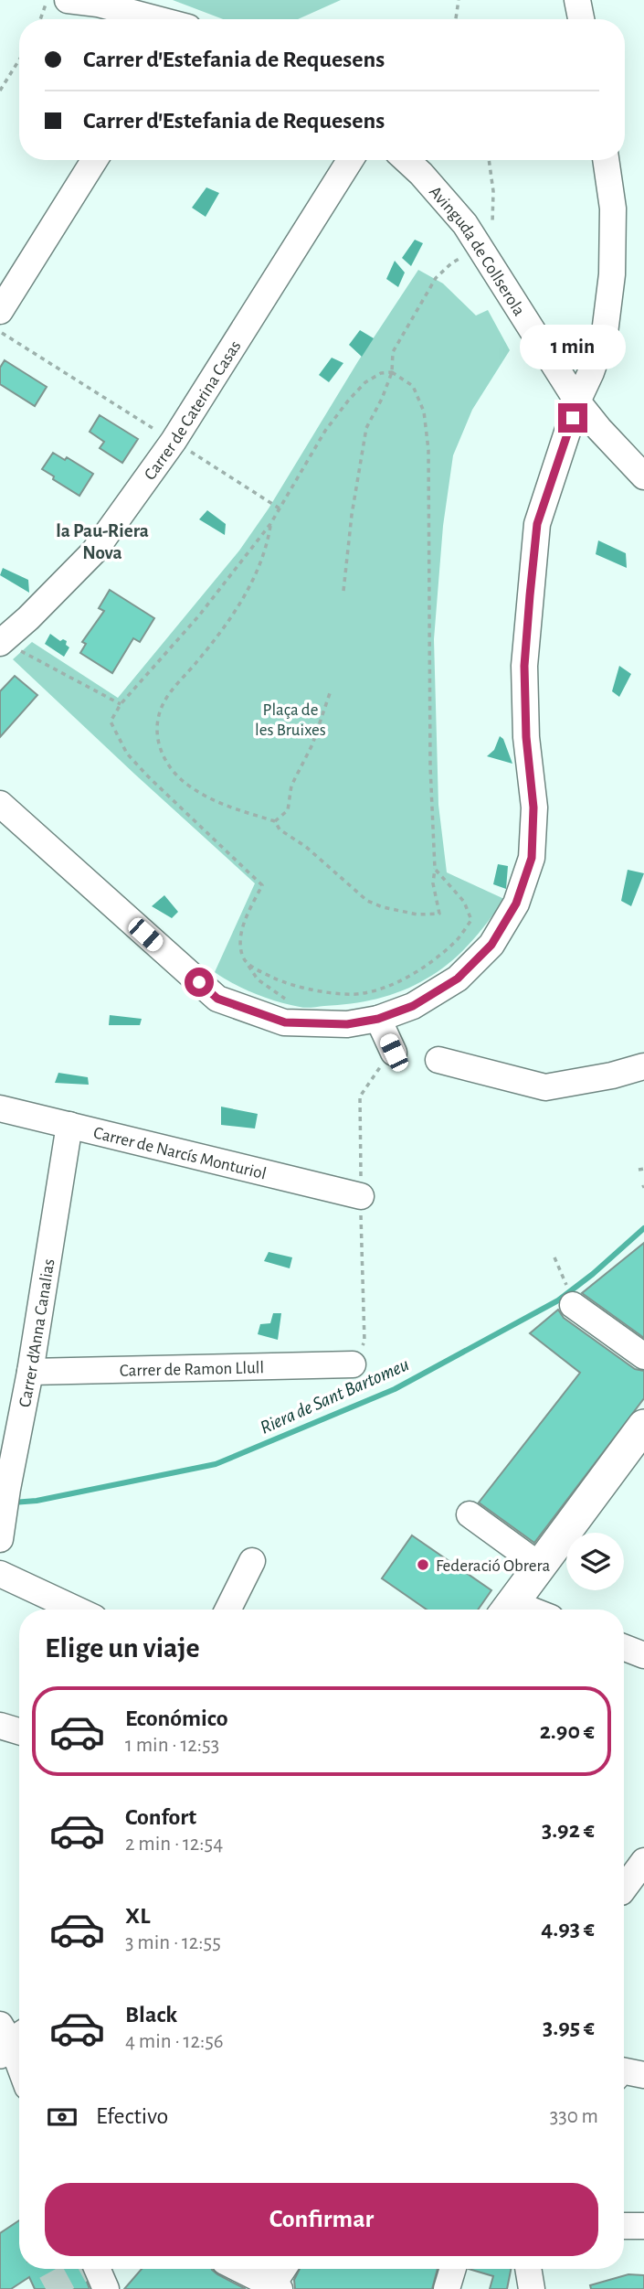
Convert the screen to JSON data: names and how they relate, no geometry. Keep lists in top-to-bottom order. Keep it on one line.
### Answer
{"streets":{"street":["Avinguda de Collserola","Carrer de Caterina Casas","Carrer de Narcís Monturiol","Carrer d'Anna Canalias","Carrer de Ramon Llull"]},"crossings":[["Carrer de Narcís Monturiol","Carrer d'Anna Canalias"],["Carrer d'Anna Canalias","Carrer de Ramon Llull"]],"districts":["la Pau-Riera Nova"],"water":["Riera de Sant Bartomeu"],"parks":["Plaça de les Bruixes"],"places":["Federació Obrera"],"page":{"banner":["Carrer d'Estefania de Requesens","Carrer d'Estefania de Requesens"],"bubble":"1 min","heading":"Elige un viaje","list":[{"name":"Económico","note":"1 min · 12:53","value":"2.90 €"},{"name":"Confort","note":"2 min · 12:54","value":"3.92 €"},{"name":"XL","note":"3 min · 12:55","value":"4.93 €"},{"name":"Black","note":"4 min · 12:56","value":"3.95 €"}],"pay":["Efectivo","330 m"],"buttons":"Confirmar"}}
